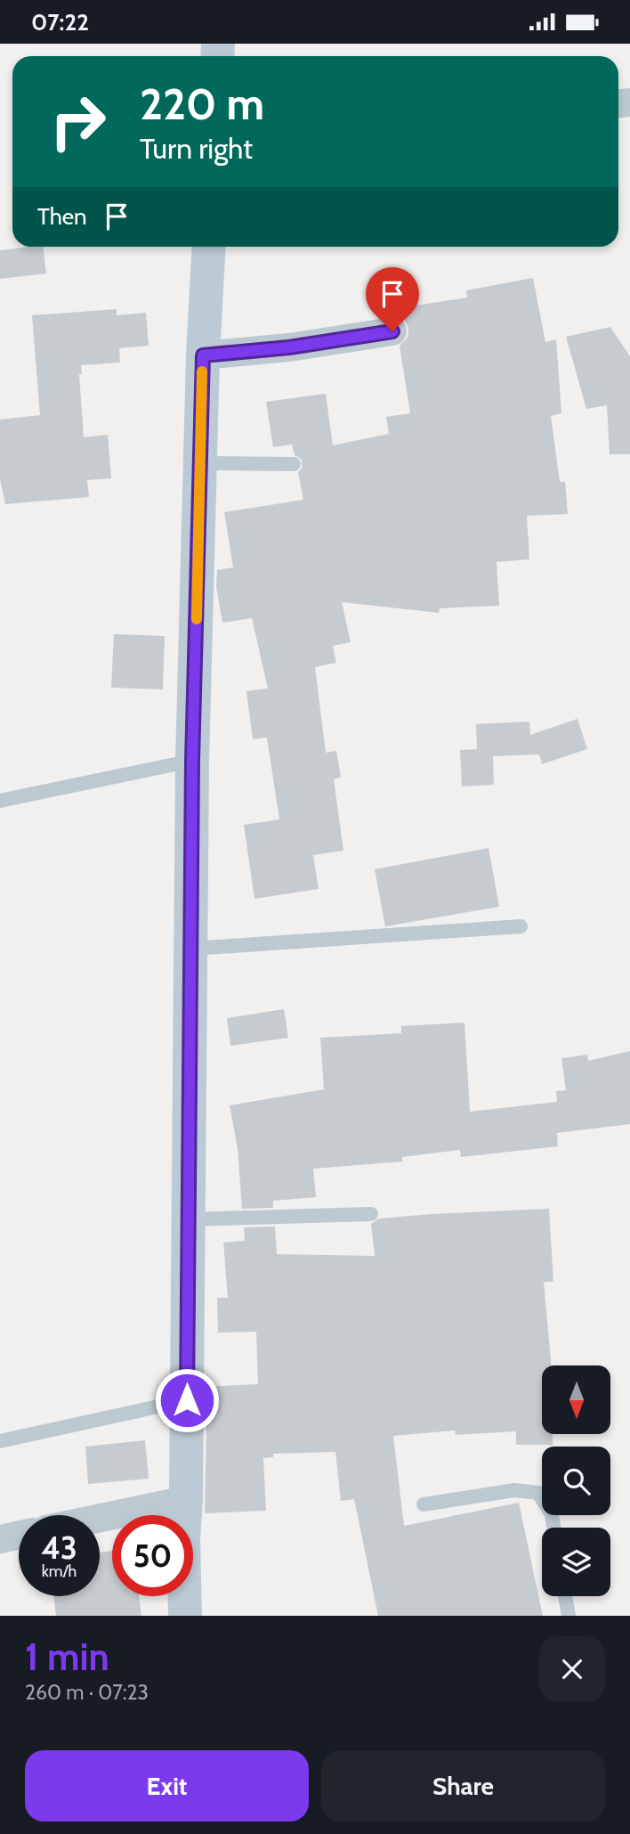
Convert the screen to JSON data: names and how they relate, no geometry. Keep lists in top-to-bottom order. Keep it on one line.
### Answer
{"north":"bottom","page":{"status":"07:22","turn":["220 m","Turn right"],"then":"Then","speed":"43 km/h","limit":"50","heading":["1 min","260 m · 07:23"],"buttons":["Exit","Share"]}}
